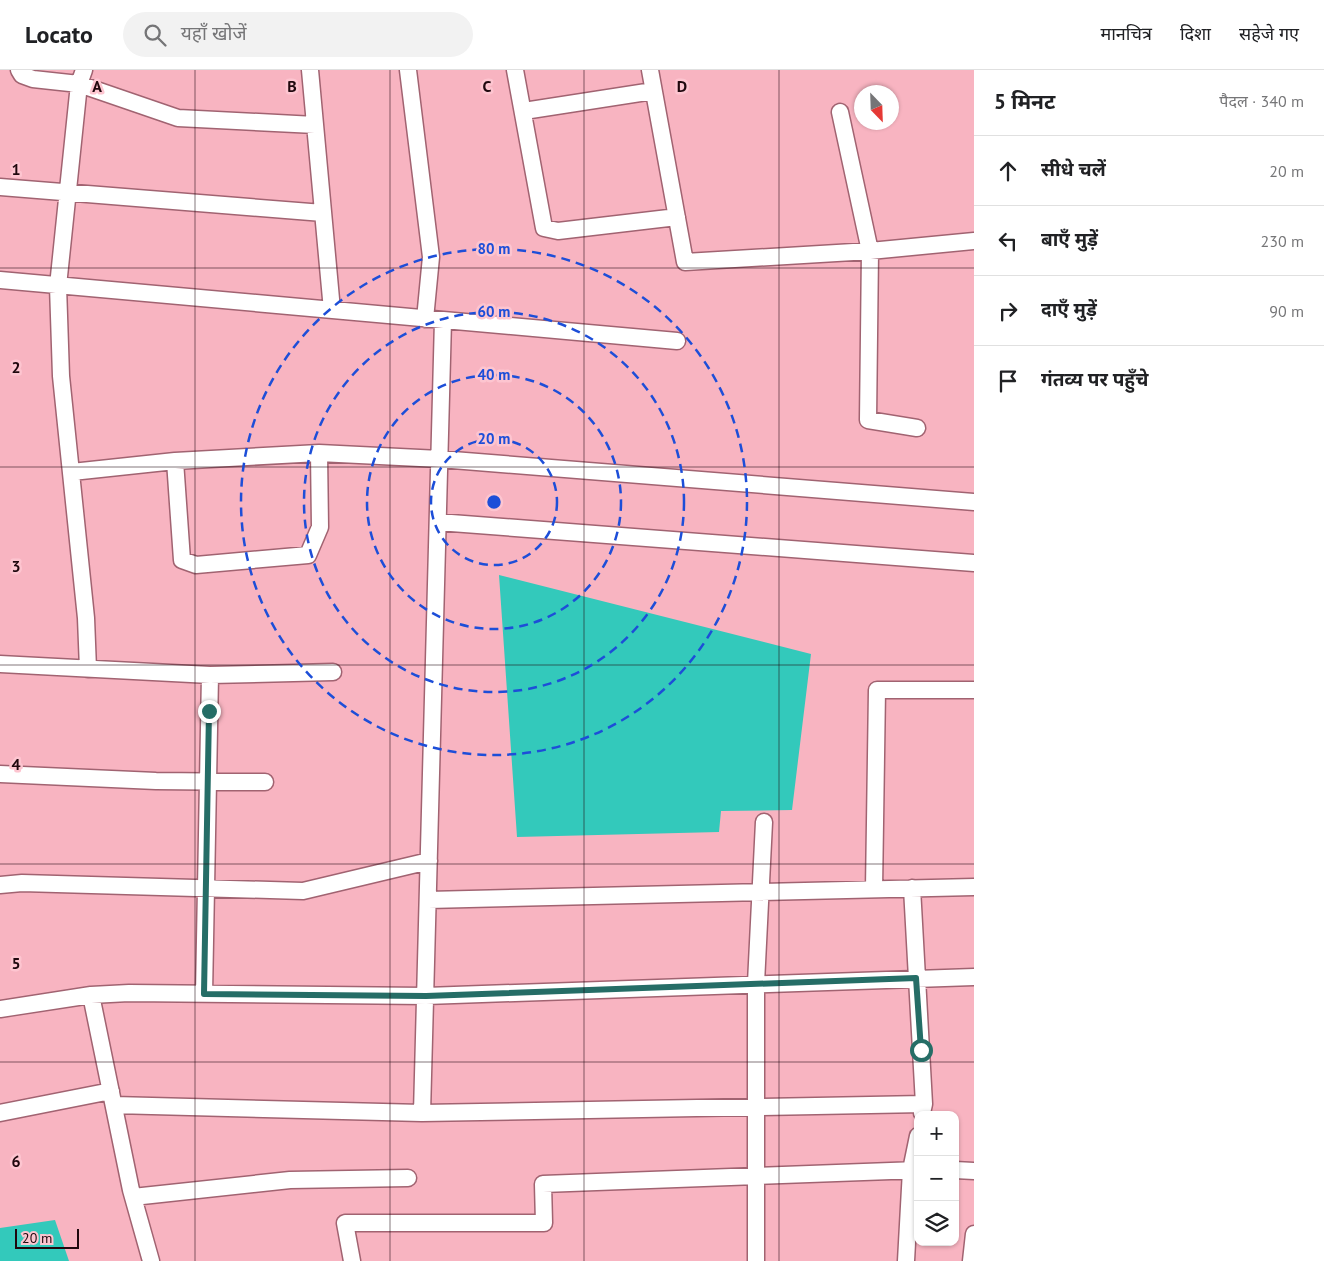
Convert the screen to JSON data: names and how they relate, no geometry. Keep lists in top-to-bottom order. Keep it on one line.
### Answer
{"scale_bar":"20 m","north":"bottom right","page":{"header":"Locato","search":"यहाँ खोजें","nav":["मानचित्र","दिशा","सहेजे गए"],"heading":["5 मिनट","पैदल · 340 m"],"list":[["सीधे चलें","20 m"],["बाएँ मुड़ें","230 m"],["दाएँ मुड़ें","90 m"],"गंतव्य पर पहुँचे"],"map_buttons":["+","−"],"scale":"20 m"},"grid":{"columns":["A","B","C","D"],"rows":["1","2","3","4","5","6"]},"rings":["80 m","60 m","40 m","20 m"]}
